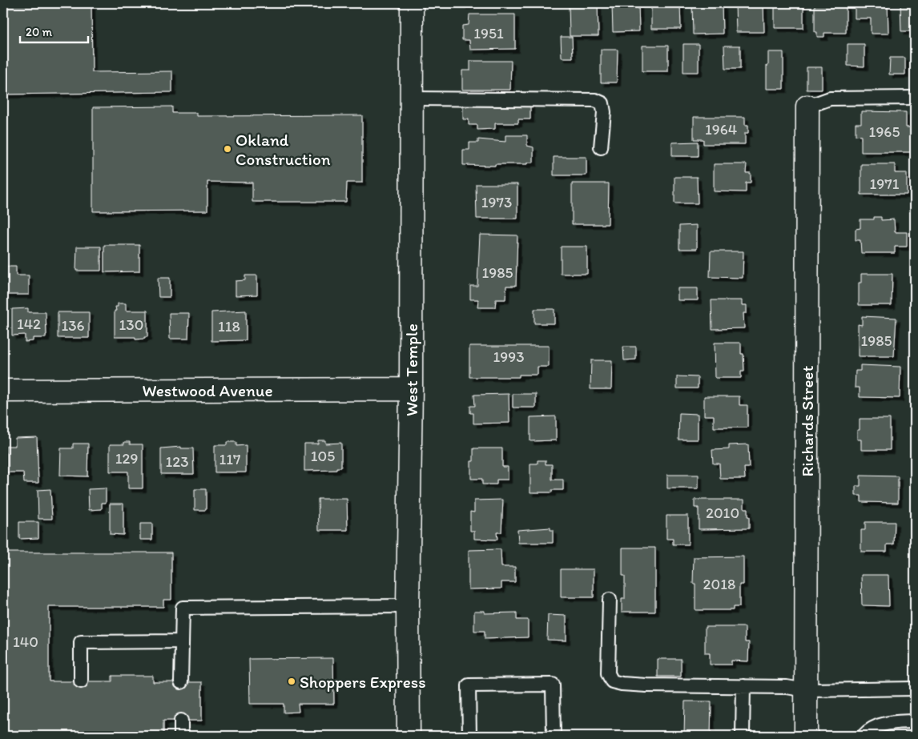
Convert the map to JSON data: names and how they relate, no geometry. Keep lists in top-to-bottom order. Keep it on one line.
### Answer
{"streets":{"street":["West Temple","Westwood Avenue","Richards Street"]},"crossings":[["West Temple","Westwood Avenue"]],"places":["Okland Construction","Shoppers Express"],"house_numbers":["1951","1964","1965","1971","1973","1985","142","130","136","118","1985","1993","105","129","117","123","2010","2018","140"],"scale_bar":"20 m"}
